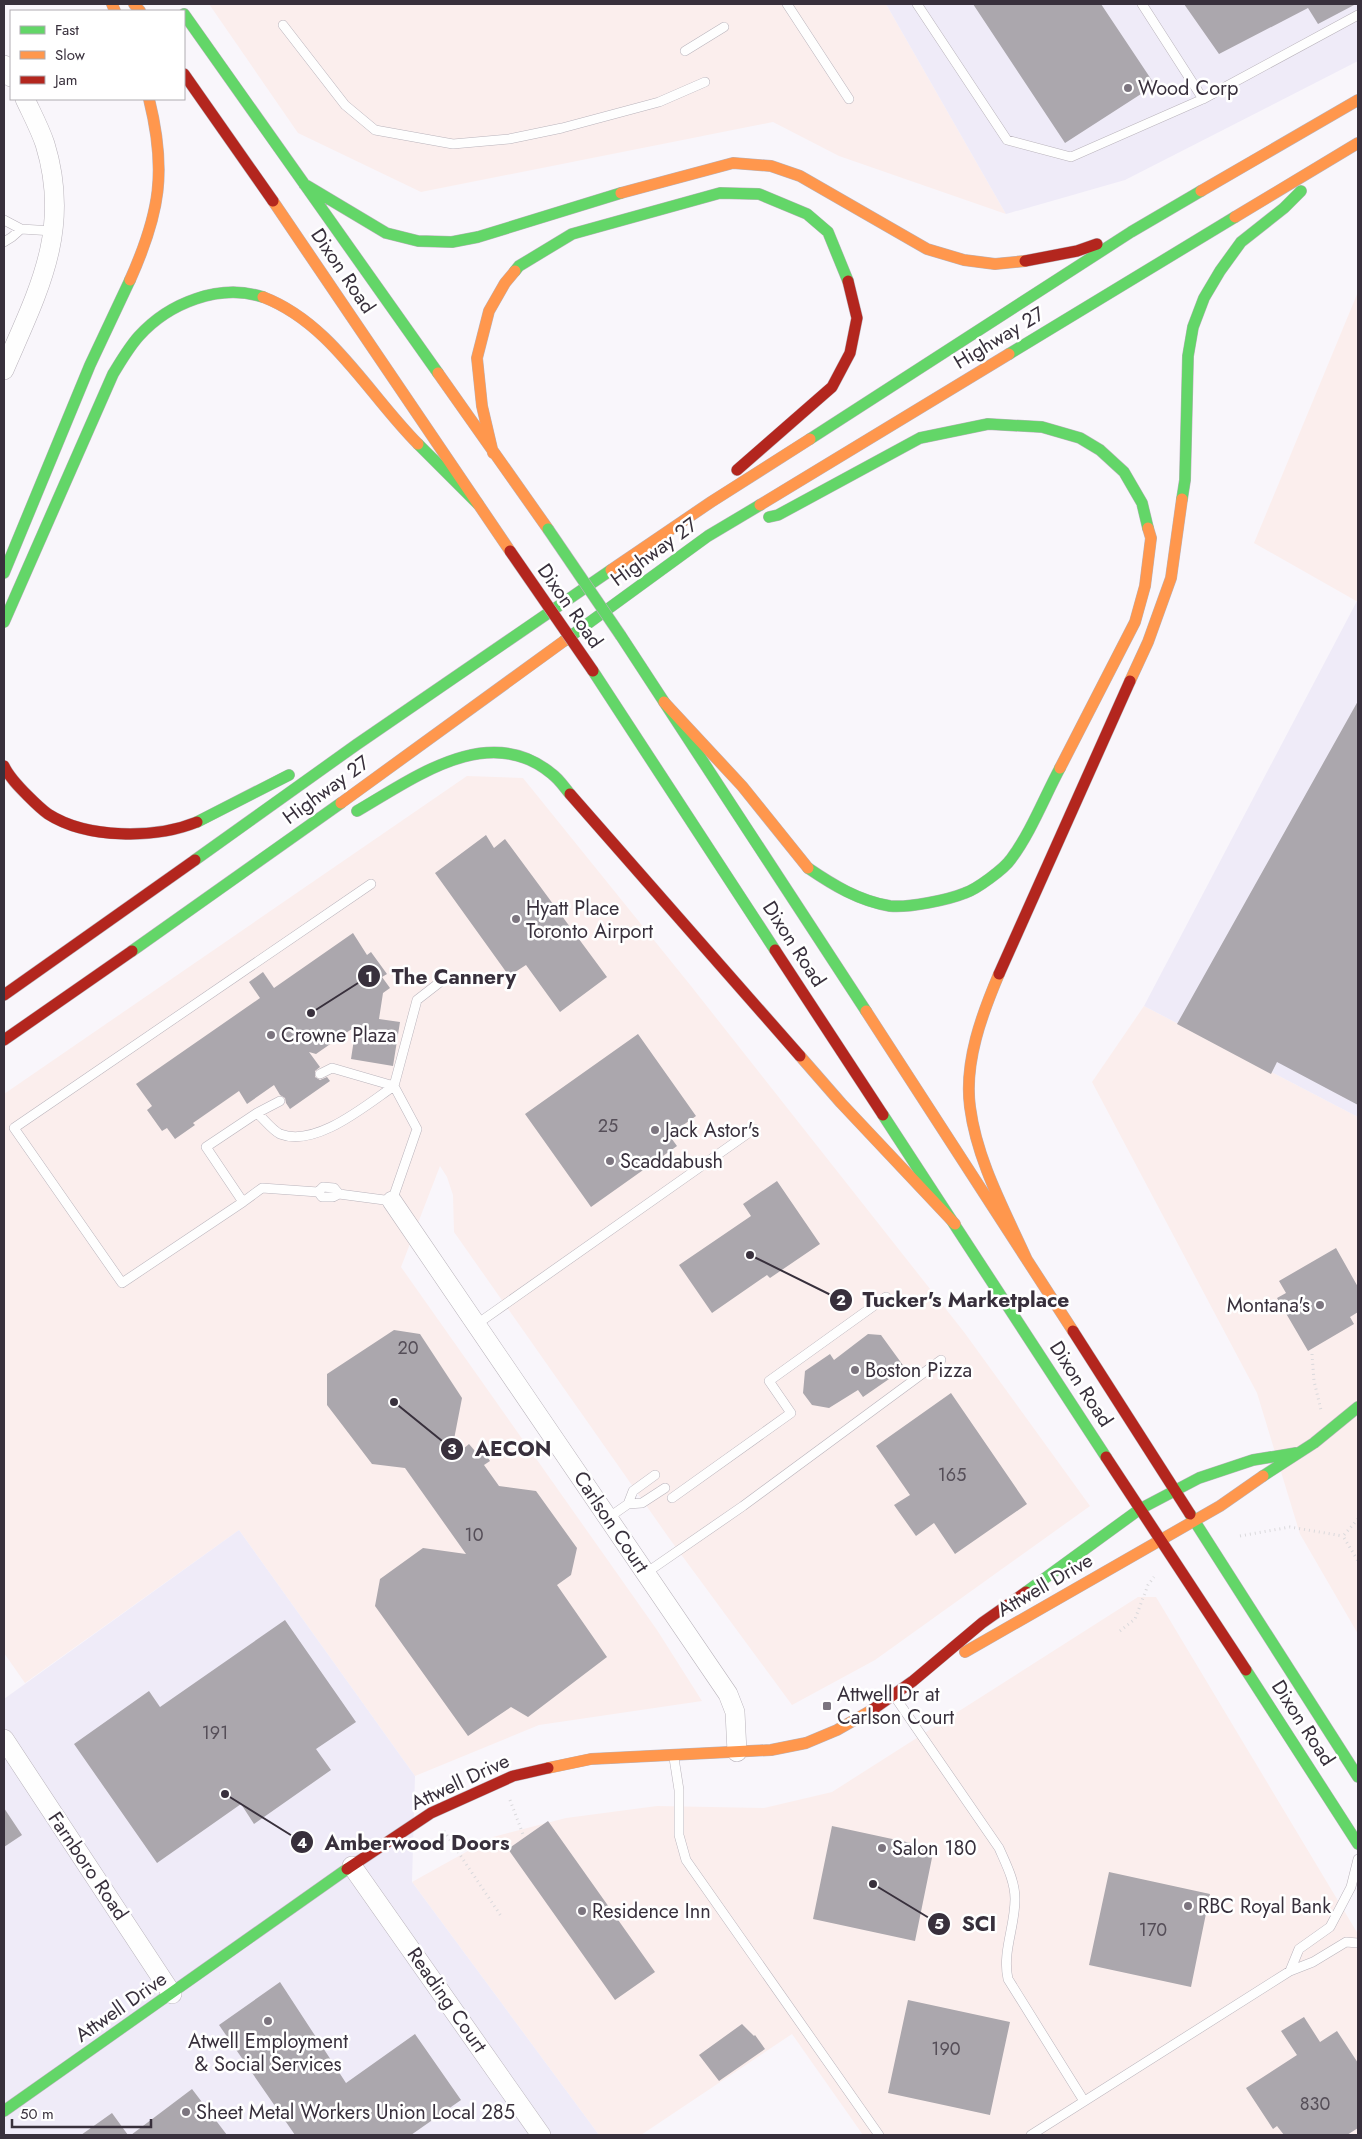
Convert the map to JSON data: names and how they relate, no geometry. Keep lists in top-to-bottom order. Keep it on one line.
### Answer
{"streets":{"main road":["Dixon Road","Highway 27","Attwell Drive"],"street":["Carlson Court","Farnboro Road","Reading Court"]},"crossings":[["Dixon Road","Attwell Drive"],["Carlson Court","Attwell Drive"],["Attwell Drive","Farnboro Road"],["Attwell Drive","Reading Court"]],"places":{"other":["Wood Corp","Hyatt Place Toronto Airport","The Cannery","Crowne Plaza","Jack Astor's","Scaddabush","Tucker's Marketplace","Montana's","Boston Pizza","AECON","Amberwood Doors","Salon 180","SCI","RBC Royal Bank","Residence Inn","Atwell Employment & Social Services","Sheet Metal Workers Union Local 285"],"transit":["Attwell Dr at Carlson Court"]},"house_numbers":["25","20","165","10","191","170","190","830"],"legend":["Fast","Slow","Jam"],"scale_bar":"50 m"}
